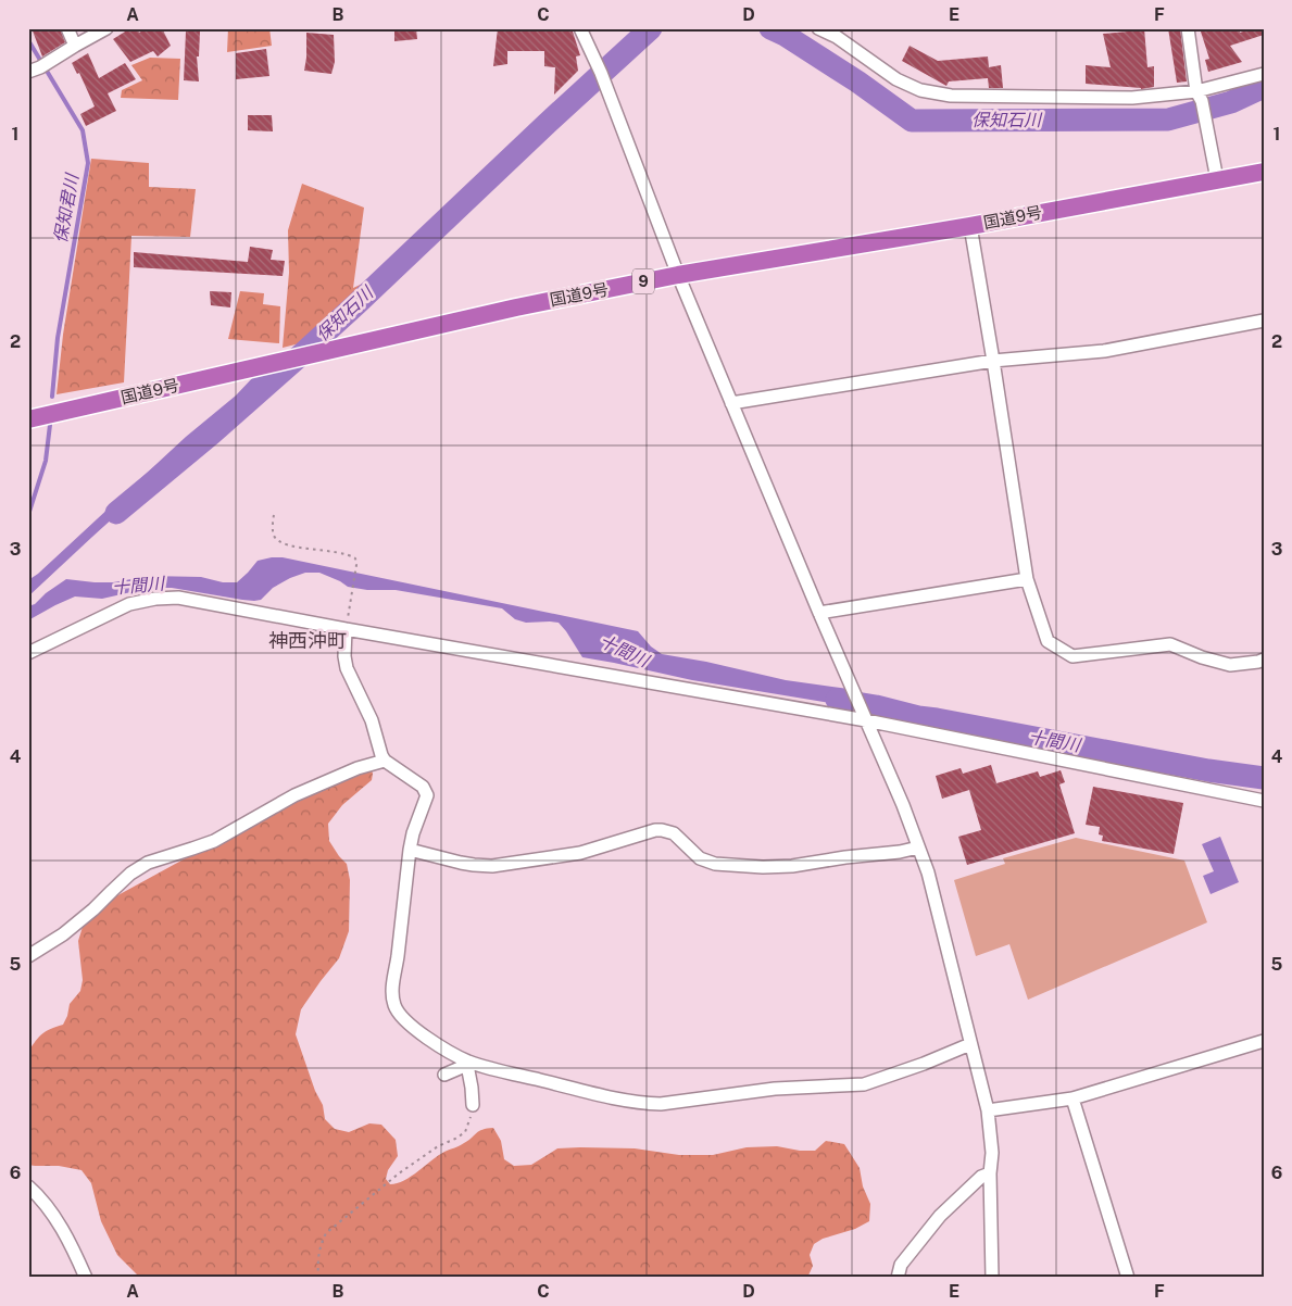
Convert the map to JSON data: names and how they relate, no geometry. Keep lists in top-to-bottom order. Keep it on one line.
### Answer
{"streets":{"highway":["国道9号","9"]},"districts":["神西沖町"],"water":["保知石川","保知君川","十間川"],"grid":{"columns":["A","B","C","D","E","F"],"rows":["1","2","3","4","5","6"]}}
